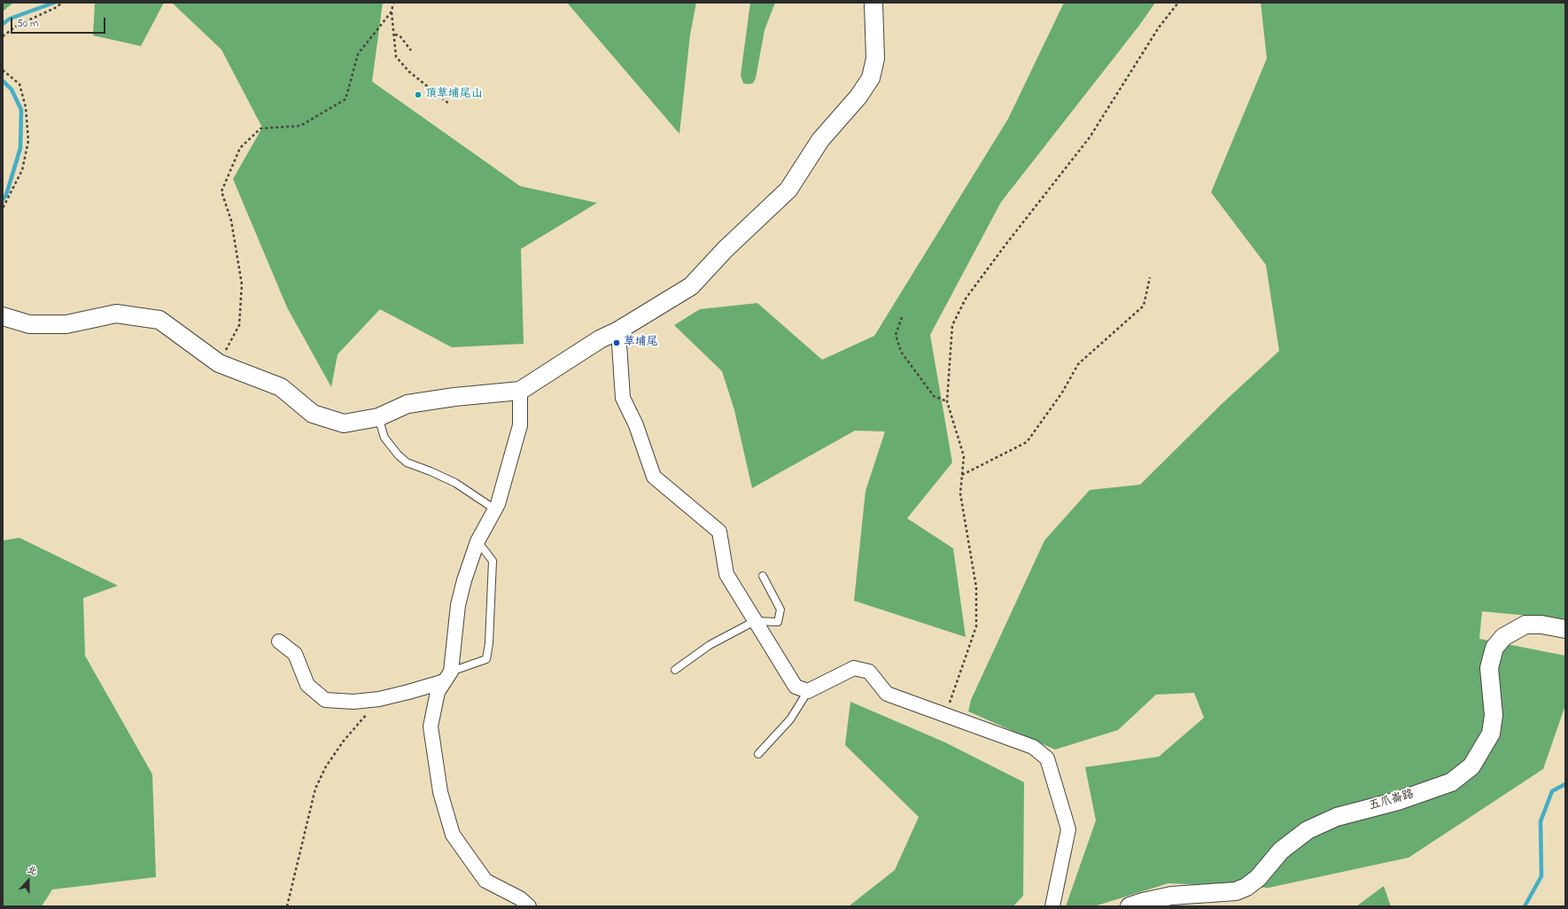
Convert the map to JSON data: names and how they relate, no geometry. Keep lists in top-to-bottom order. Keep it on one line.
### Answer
{"streets":{"street":["五爪崙路"]},"places":["頂草埔尾山","草埔尾"],"scale_bar":"50 m","north":"top"}
